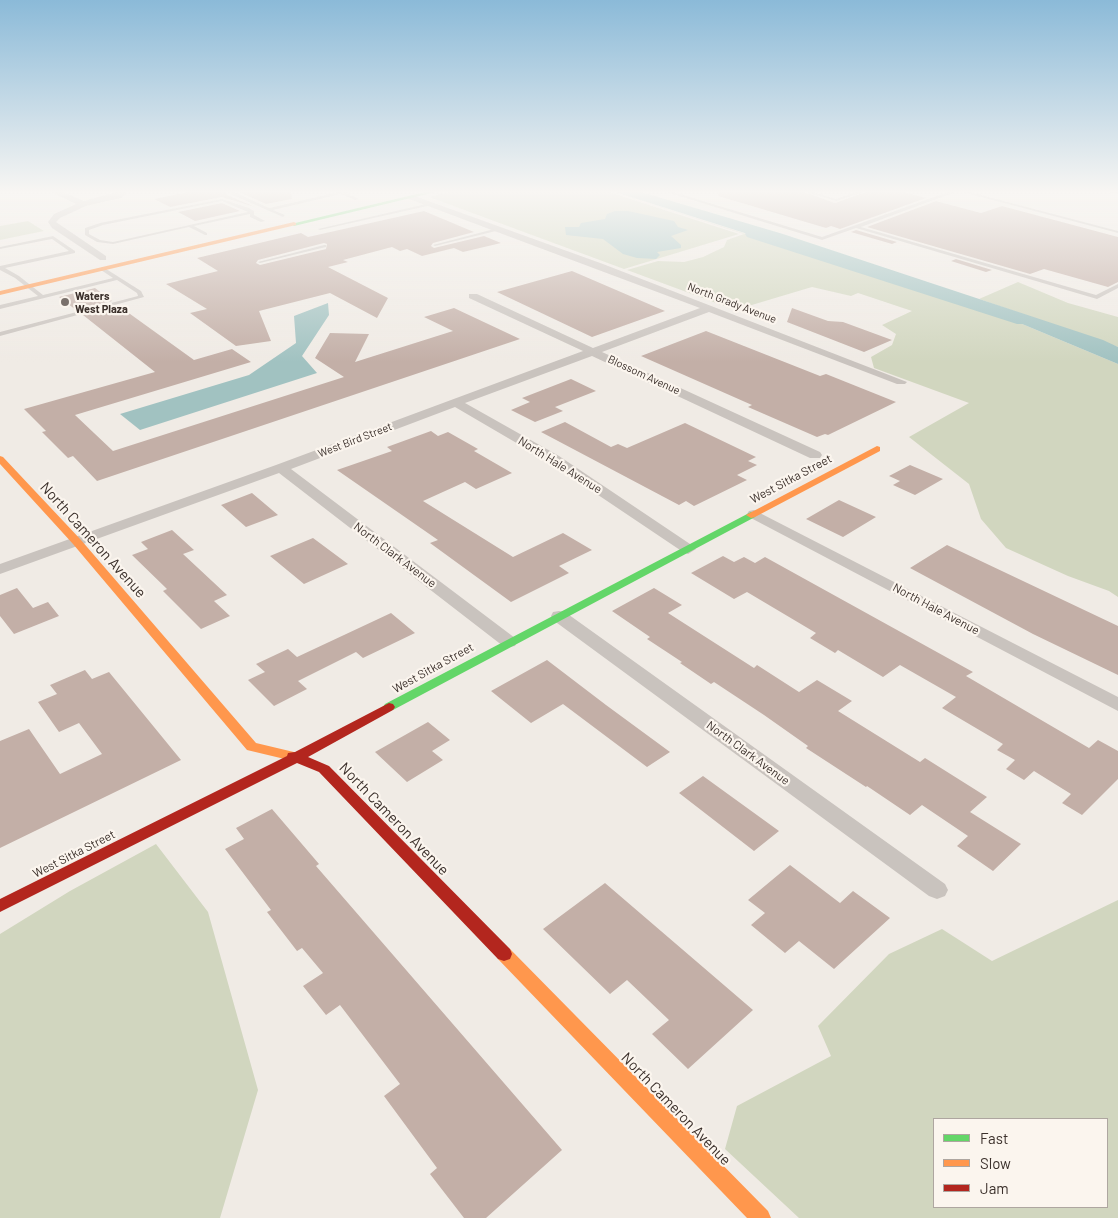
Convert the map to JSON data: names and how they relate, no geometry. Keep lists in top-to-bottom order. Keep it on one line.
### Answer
{"streets":{"street":["North Grady Avenue","Blossom Avenue","West Bird Street","North Hale Avenue","West Sitka Street","North Cameron Avenue","North Clark Avenue"]},"crossings":[["North Grady Avenue","West Bird Street"],["Blossom Avenue","West Bird Street"],["West Bird Street","North Hale Avenue"],["West Bird Street","North Cameron Avenue"],["West Bird Street","North Clark Avenue"],["North Hale Avenue","West Sitka Street"],["West Sitka Street","North Cameron Avenue"],["West Sitka Street","North Clark Avenue"]],"places":["Waters West Plaza"],"legend":["Fast","Slow","Jam"]}
